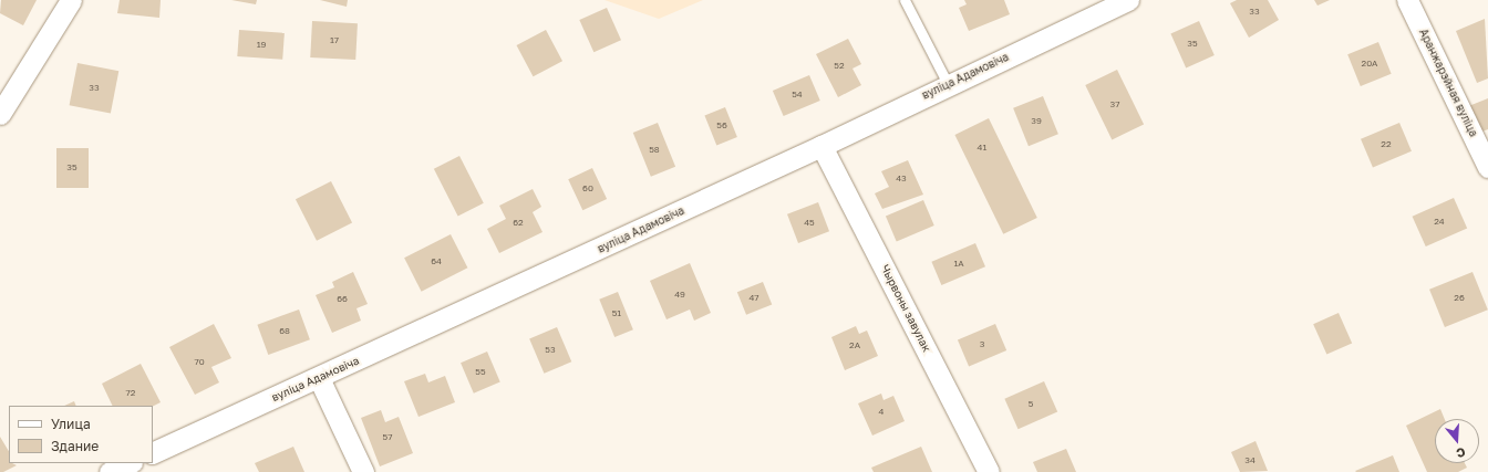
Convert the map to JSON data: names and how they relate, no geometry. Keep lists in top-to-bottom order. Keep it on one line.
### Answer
{"streets":{"street":["вуліца Адамовіча","Аранжарэйная вуліца","Чырвоны завулак"]},"crossings":[["вуліца Адамовіча","Чырвоны завулак"]],"house_numbers":["33","17","35","19","20А","52","33","54","37","39","56","22","41","58","35","43","60","24","62","45","64","1А","49","47","26","66","51","68","3","2А","53","70","55","72","5","4","57","34"],"legend":["Улица","Здание"],"north":"bottom"}
